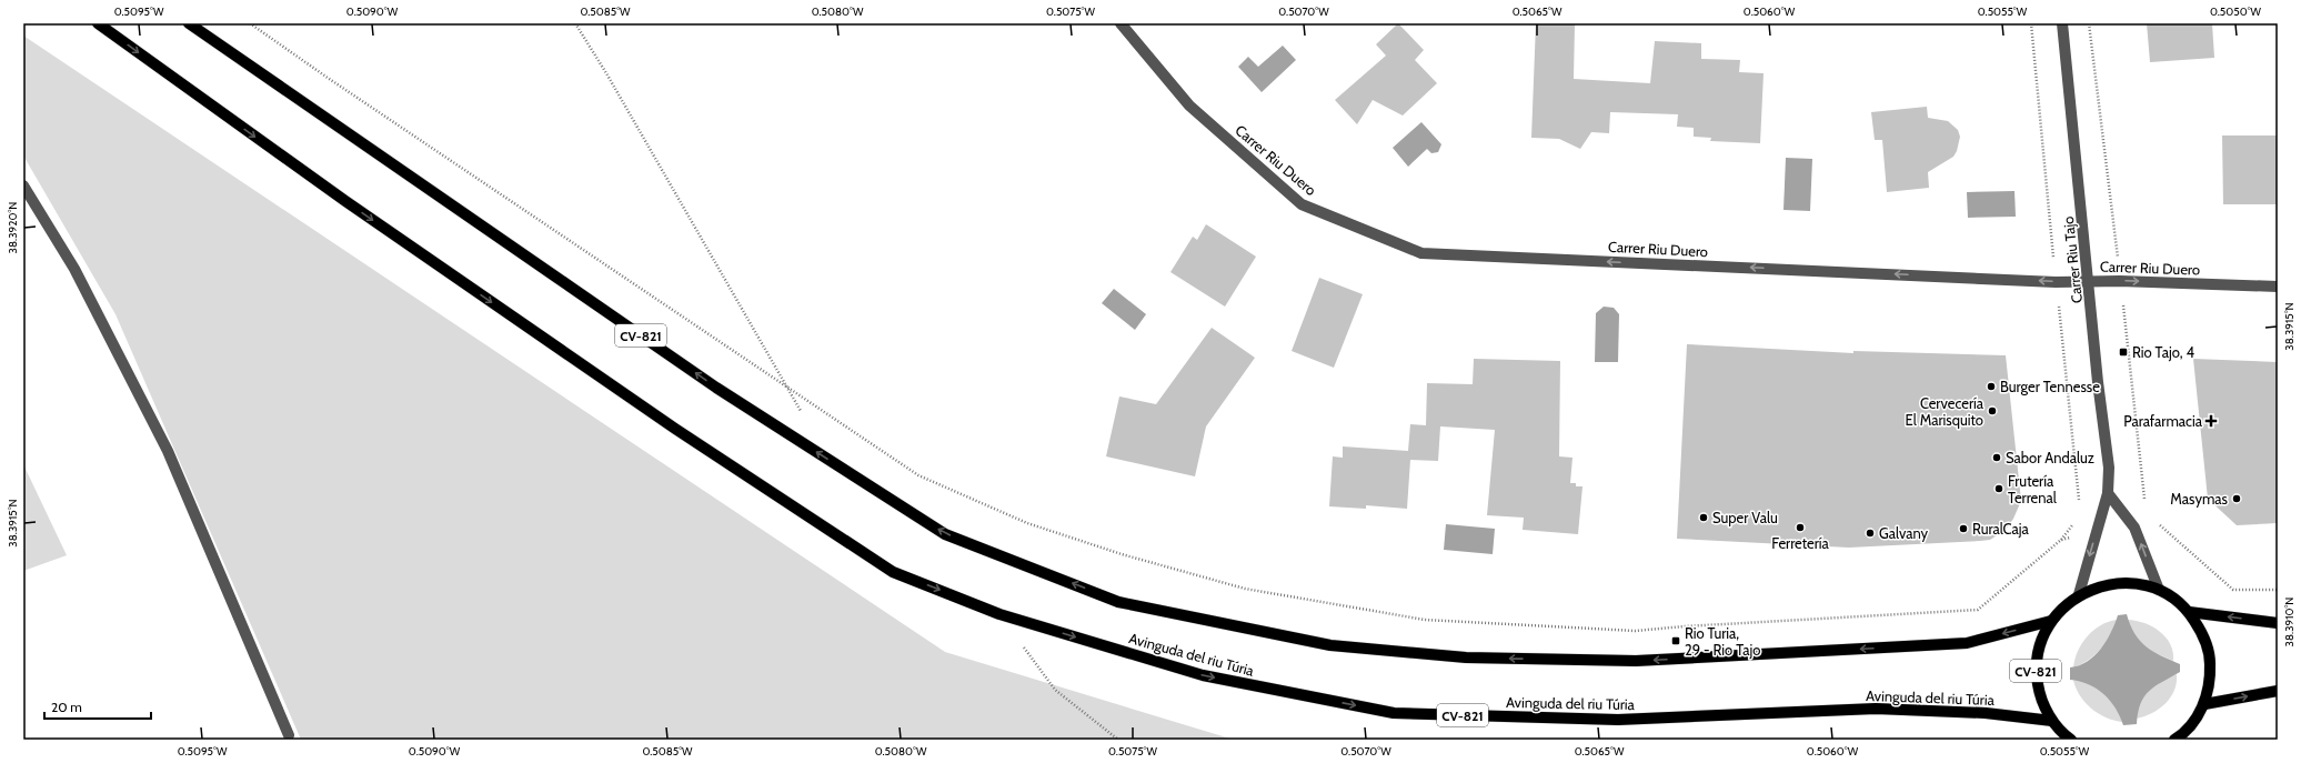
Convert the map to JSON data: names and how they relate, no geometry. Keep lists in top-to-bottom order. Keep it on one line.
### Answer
{"streets":{"main road":["CV-821","Avinguda del riu Túria"],"street":["Carrer Riu Duero","Carrer Riu Tajo"]},"crossings":[["Carrer Riu Duero","Carrer Riu Tajo"],["Carrer Riu Tajo","CV-821"],["CV-821","Avinguda del riu Túria"]],"places":{"transit":["Rio Tajo, 4","Rio Turia, 29 - Rio Tajo"],"other":["Burger Tennesse","Cervecería El Marisquito","Sabor Andaluz","Frutería Terrenal","Masymas","Super Valu","Ferretería","RuralCaja","Galvany"],"health":["Parafarmacia"]},"scale_bar":"20 m","coordinates":["0.5095°W","0.5090°W","0.5085°W","0.5080°W","0.5075°W","0.5070°W","0.5065°W","0.5060°W","0.5055°W","0.5050°W","38.3920°N","38.3915°N","38.3910°N"]}
